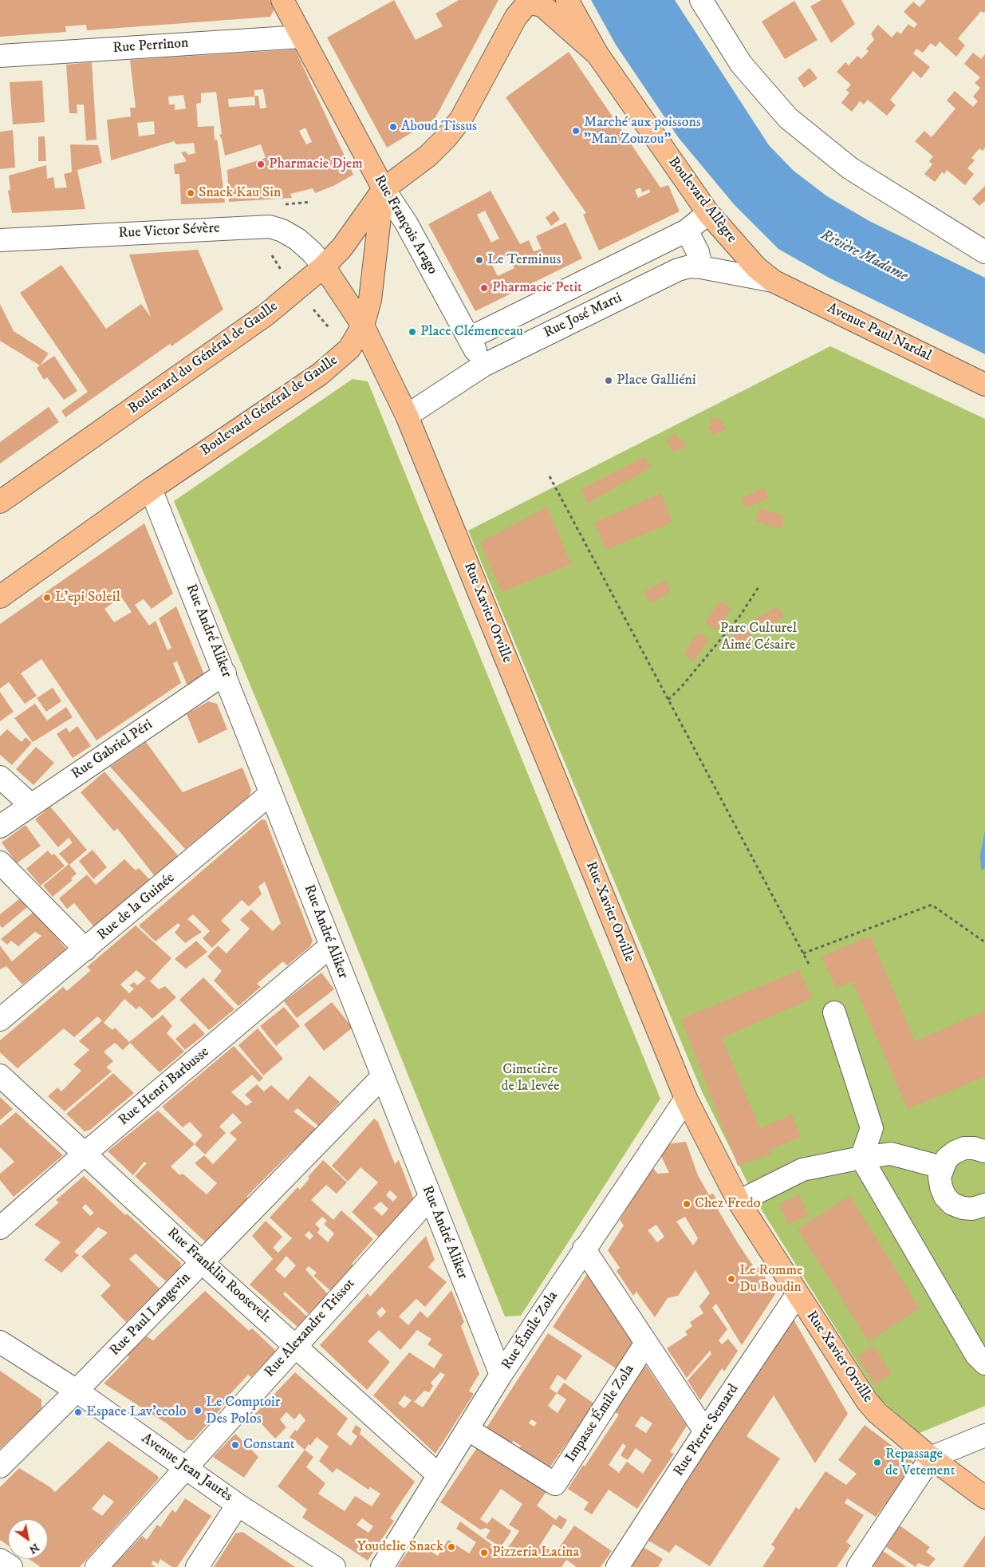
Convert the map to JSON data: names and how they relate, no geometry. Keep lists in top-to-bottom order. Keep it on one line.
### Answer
{"streets":{"main road":["Boulevard Allègre","Rue François Arago","Avenue Paul Nardal","Boulevard du Général de Gaulle","Boulevard Général de Gaulle","Rue Xavier Orville"],"street":["Rue Perrinon","Rue Victor Sévère","Rue José Marti","Rue André Aliker","Rue Gabriel Péri","Rue de la Guinée","Rue Henri Barbusse","Rue Franklin Roosevelt","Rue Paul Langevin","Rue Alexandre Trissot","Rue Émile Zola","Impasse Émile Zola","Rue Pierre Semard","Avenue Jean Jaurès"]},"crossings":[["Rue Perrinon","Rue François Arago"],["Boulevard Allègre","Rue François Arago"],["Boulevard Allègre","Rue José Marti"],["Boulevard Allègre","Avenue Paul Nardal"],["Boulevard Allègre","Boulevard du Général de Gaulle"],["Boulevard Allègre","Boulevard Général de Gaulle"],["Rue François Arago","Rue José Marti"],["Rue François Arago","Boulevard du Général de Gaulle"],["Rue François Arago","Boulevard Général de Gaulle"],["Rue Victor Sévère","Boulevard du Général de Gaulle"],["Rue Victor Sévère","Rue Xavier Orville"],["Rue José Marti","Avenue Paul Nardal"],["Rue José Marti","Rue Xavier Orville"],["Boulevard du Général de Gaulle","Boulevard Général de Gaulle"],["Boulevard du Général de Gaulle","Rue Xavier Orville"],["Boulevard Général de Gaulle","Rue Xavier Orville"],["Boulevard Général de Gaulle","Rue André Aliker"],["Rue Xavier Orville","Rue Émile Zola"],["Rue Xavier Orville","Rue Pierre Semard"],["Rue André Aliker","Rue Gabriel Péri"],["Rue André Aliker","Rue de la Guinée"],["Rue André Aliker","Rue Henri Barbusse"],["Rue André Aliker","Rue Paul Langevin"],["Rue André Aliker","Rue Alexandre Trissot"],["Rue André Aliker","Rue Émile Zola"],["Rue Henri Barbusse","Rue Franklin Roosevelt"],["Rue Franklin Roosevelt","Rue Paul Langevin"],["Rue Franklin Roosevelt","Rue Alexandre Trissot"],["Rue Franklin Roosevelt","Rue Émile Zola"],["Rue Paul Langevin","Avenue Jean Jaurès"],["Rue Alexandre Trissot","Avenue Jean Jaurès"],["Rue Émile Zola","Impasse Émile Zola"]],"water":["Rivière Madame"],"parks":["Parc Culturel Aimé Césaire","Cimetière de la levée"],"places":["Aboud Tissus","Marché aux poissons \"Man Zouzou\"","Pharmacie Djem","Snack Kau Sin","Le Terminus","Pharmacie Petit","Place Clémenceau","Place Galliéni","L'epi Soleil","Chez Fredo","Le Romme Du Boudin","Le Comptoir Des Polos","Espace Lav'ecolo","Constant","Repassage de Vetement","Youdelie Snack","Pizzeria Latina"],"north":"bottom right"}
